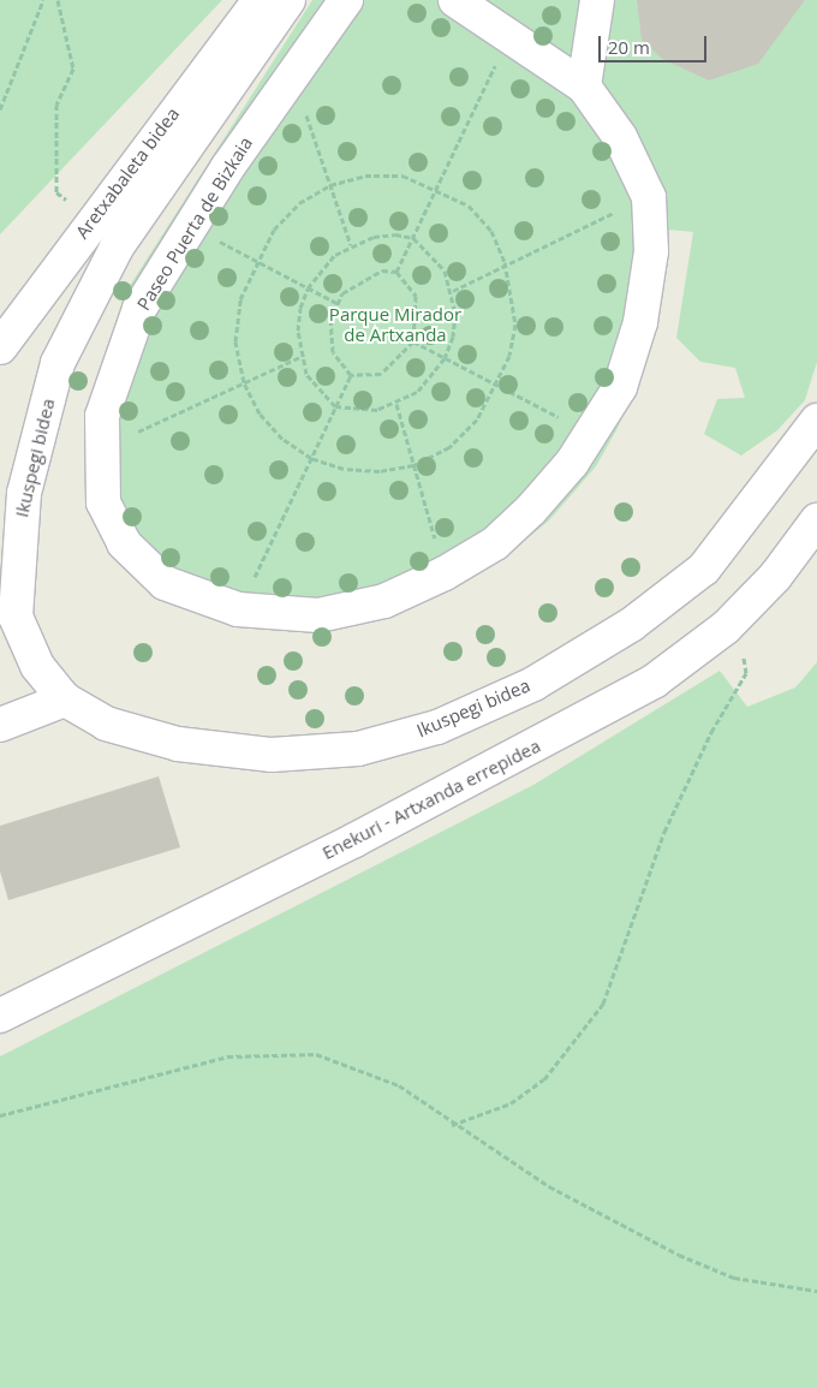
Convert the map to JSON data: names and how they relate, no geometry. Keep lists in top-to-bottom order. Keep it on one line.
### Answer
{"streets":{"street":["Aretxabaleta bidea","Paseo Puerta de Bizkaia","Ikuspegi bidea","Enekuri - Artxanda errepidea"]},"parks":["Parque Mirador de Artxanda"],"scale_bar":"20 m"}
